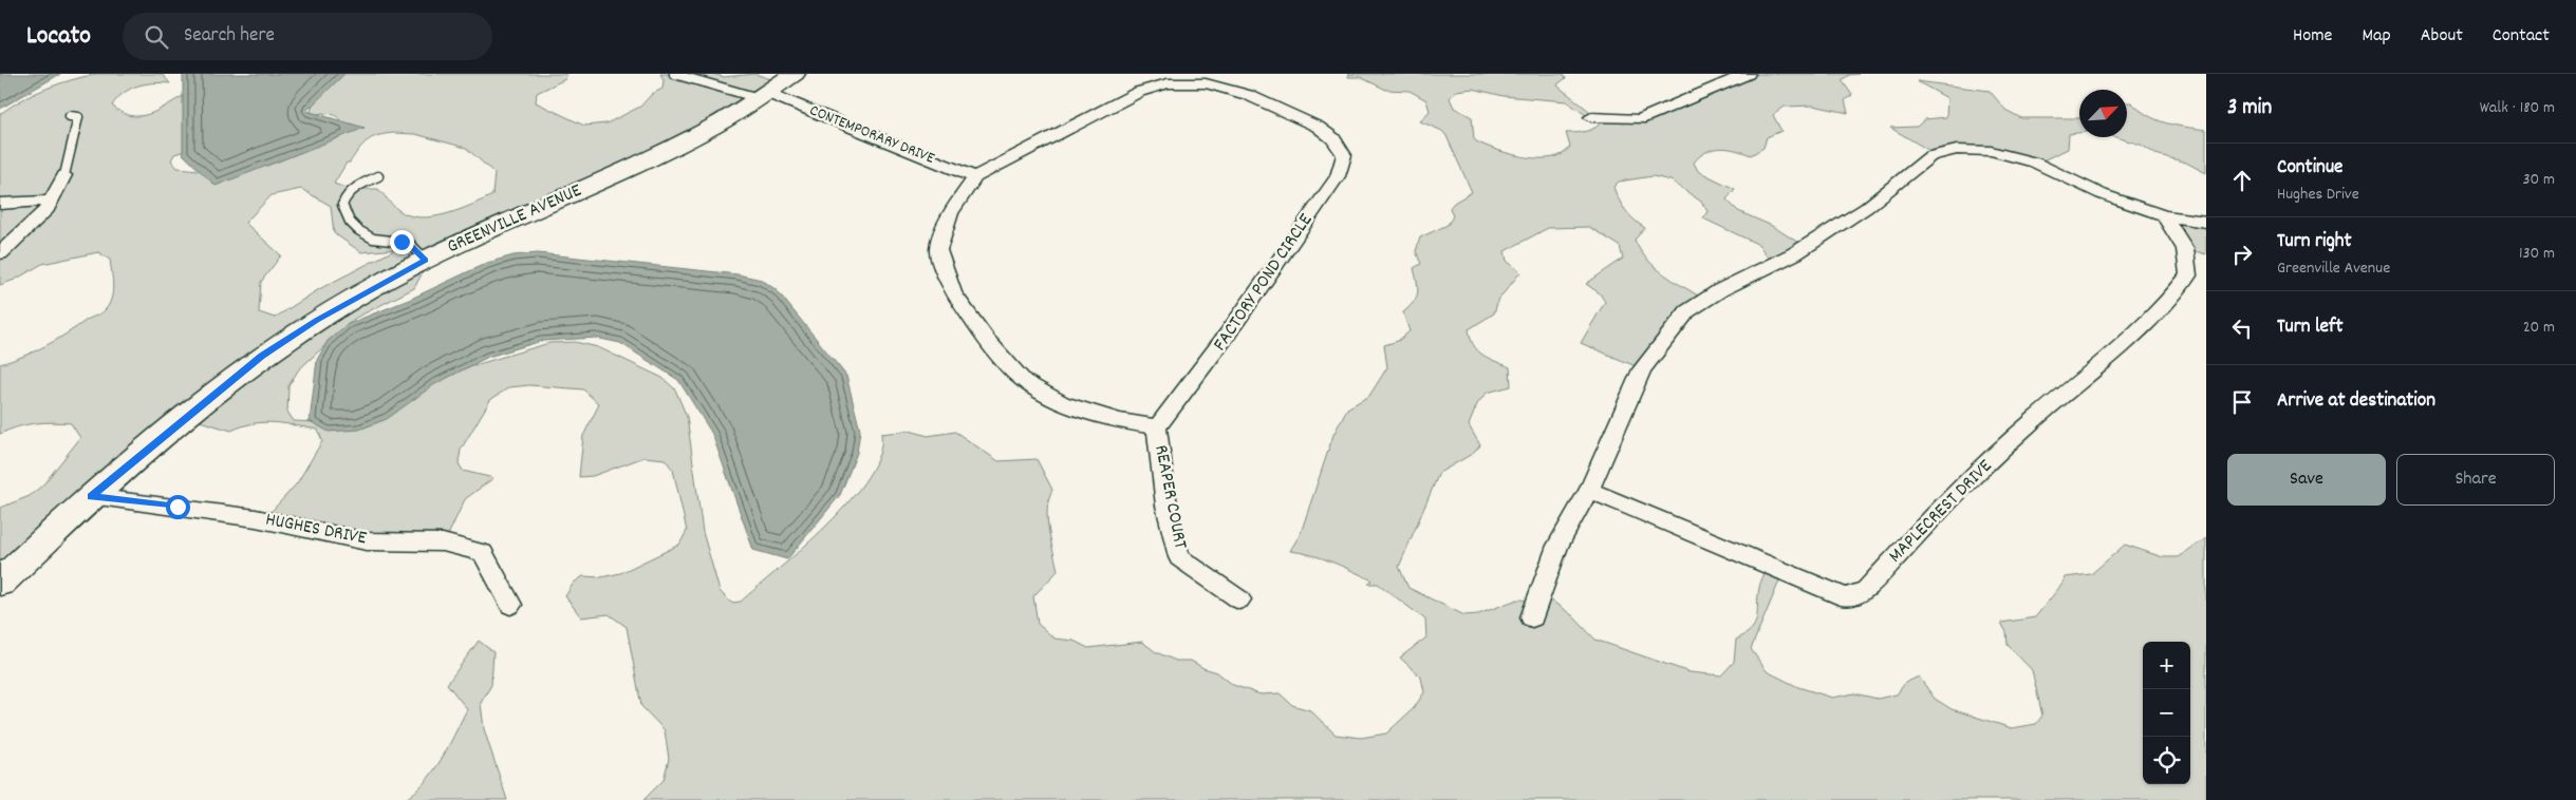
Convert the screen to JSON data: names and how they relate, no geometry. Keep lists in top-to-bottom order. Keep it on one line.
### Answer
{"streets":{"main road":["GREENVILLE AVENUE"],"street":["CONTEMPORARY DRIVE","FACTORY POND CIRCLE","REAPER COURT","MAPLECREST DRIVE","HUGHES DRIVE"]},"crossings":[["CONTEMPORARY DRIVE","GREENVILLE AVENUE"],["CONTEMPORARY DRIVE","FACTORY POND CIRCLE"],["GREENVILLE AVENUE","HUGHES DRIVE"],["FACTORY POND CIRCLE","REAPER COURT"]],"north":"top right","page":{"header":"Locato","search":"Search here","nav":["Home","Map","About","Contact"],"heading":["3 min","Walk · 180 m"],"list":[["Continue","Hughes Drive","30 m"],["Turn right","Greenville Avenue","130 m"],["Turn left","20 m"],"Arrive at destination"],"buttons":["Save","Share"],"map_buttons":["+","−"]}}
